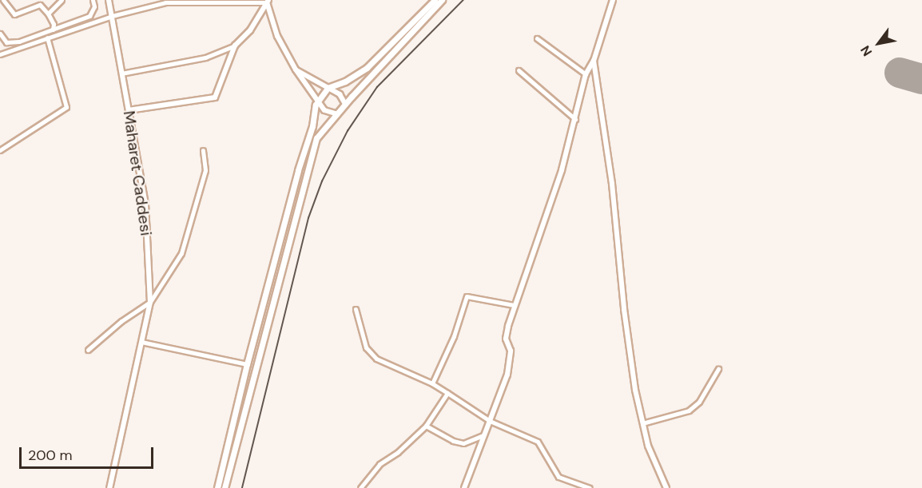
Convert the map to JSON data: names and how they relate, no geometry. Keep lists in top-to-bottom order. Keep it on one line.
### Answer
{"streets":{"street":["Maharet Caddesi"]},"scale_bar":"200 m","north":"bottom left"}
